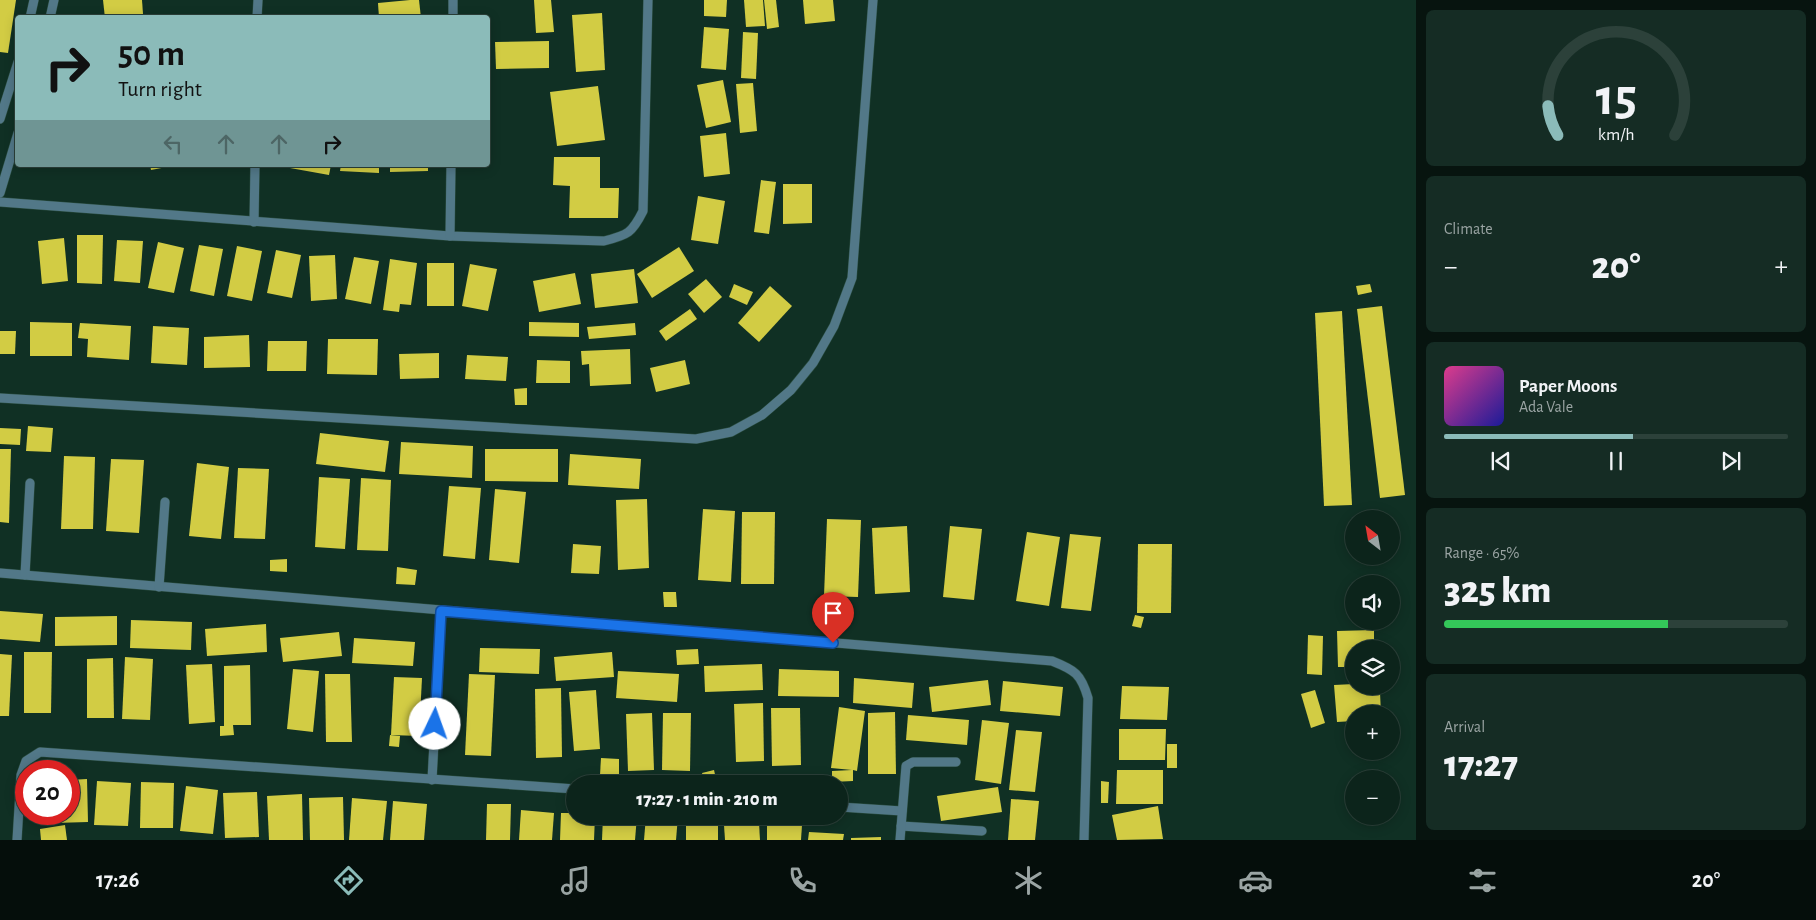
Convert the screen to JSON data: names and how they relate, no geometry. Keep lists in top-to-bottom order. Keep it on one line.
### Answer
{"north":"top left","page":{"turn":["50 m","Turn right"],"tile":["Climate",["Range · 65%","325 km"],["Arrival","17:27"]],"heat":["−","20°","+"],"song":["Paper Moons","Ada Vale"],"map_buttons":["+","−"],"limit":"20","trip":"17:27 · 1 min · 210 m","tabs":["17:26","20°"],"gauge":["15","km/h"]}}
